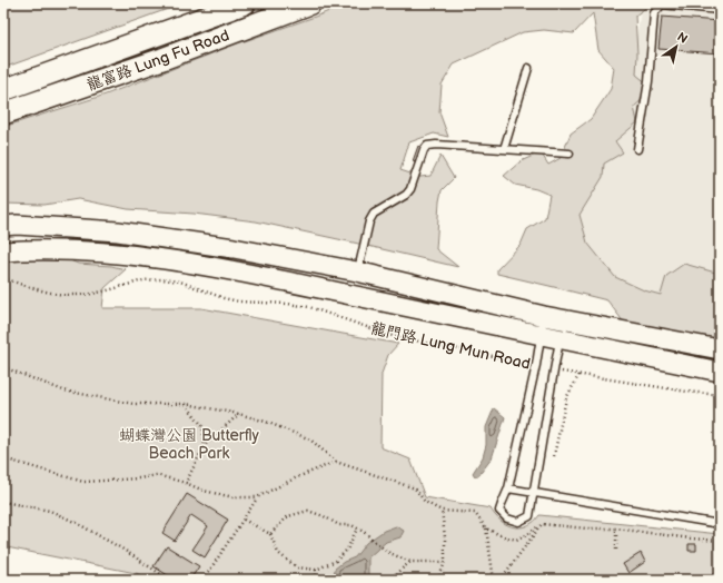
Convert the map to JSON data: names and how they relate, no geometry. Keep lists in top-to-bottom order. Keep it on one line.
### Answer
{"streets":{"main road":["龍富路 Lung Fu Road","龍門路 Lung Mun Road"]},"parks":["蝴蝶灣公園 Butterfly Beach Park"],"north":"top right"}
